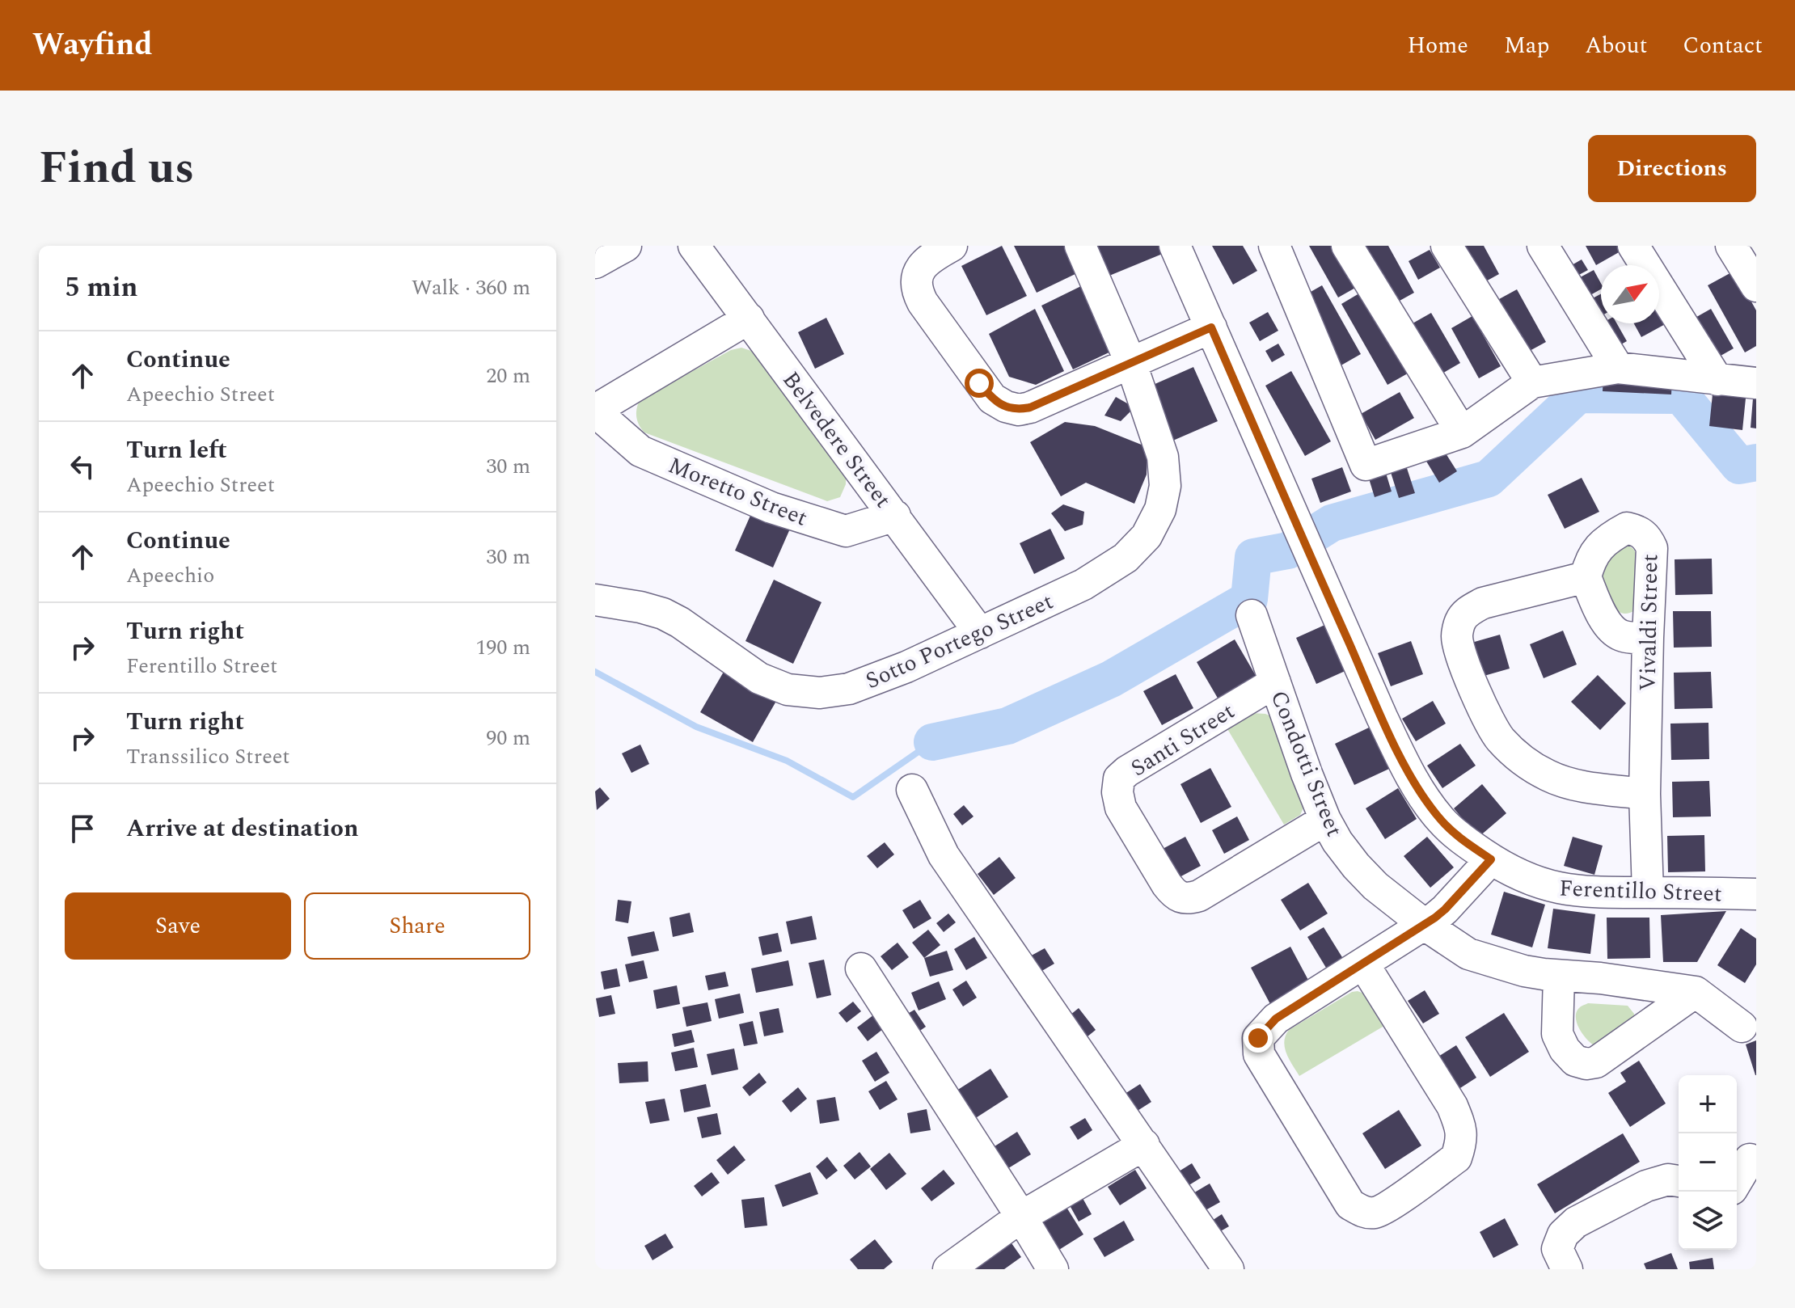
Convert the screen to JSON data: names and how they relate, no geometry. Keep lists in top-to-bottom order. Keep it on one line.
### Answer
{"streets":{"street":["Belvedere Street","Moretto Street","Vivaldi Street","Sotto Portego Street","Santi Street","Condotti Street","Ferentillo Street"]},"crossings":[["Belvedere Street","Moretto Street"],["Belvedere Street","Sotto Portego Street"],["Vivaldi Street","Ferentillo Street"],["Santi Street","Condotti Street"]],"north":"top right","page":{"header":"Wayfind","nav":["Home","Map","About","Contact"],"title":"Find us","buttons":["Directions",["Save","Share"]],"heading":["5 min","Walk · 360 m"],"list":[["Continue","Apeechio Street","20 m"],["Turn left","Apeechio Street","30 m"],["Continue","Apeechio","30 m"],["Turn right","Ferentillo Street","190 m"],["Turn right","Transsilico Street","90 m"],"Arrive at destination"],"map_buttons":["+","−"]}}
